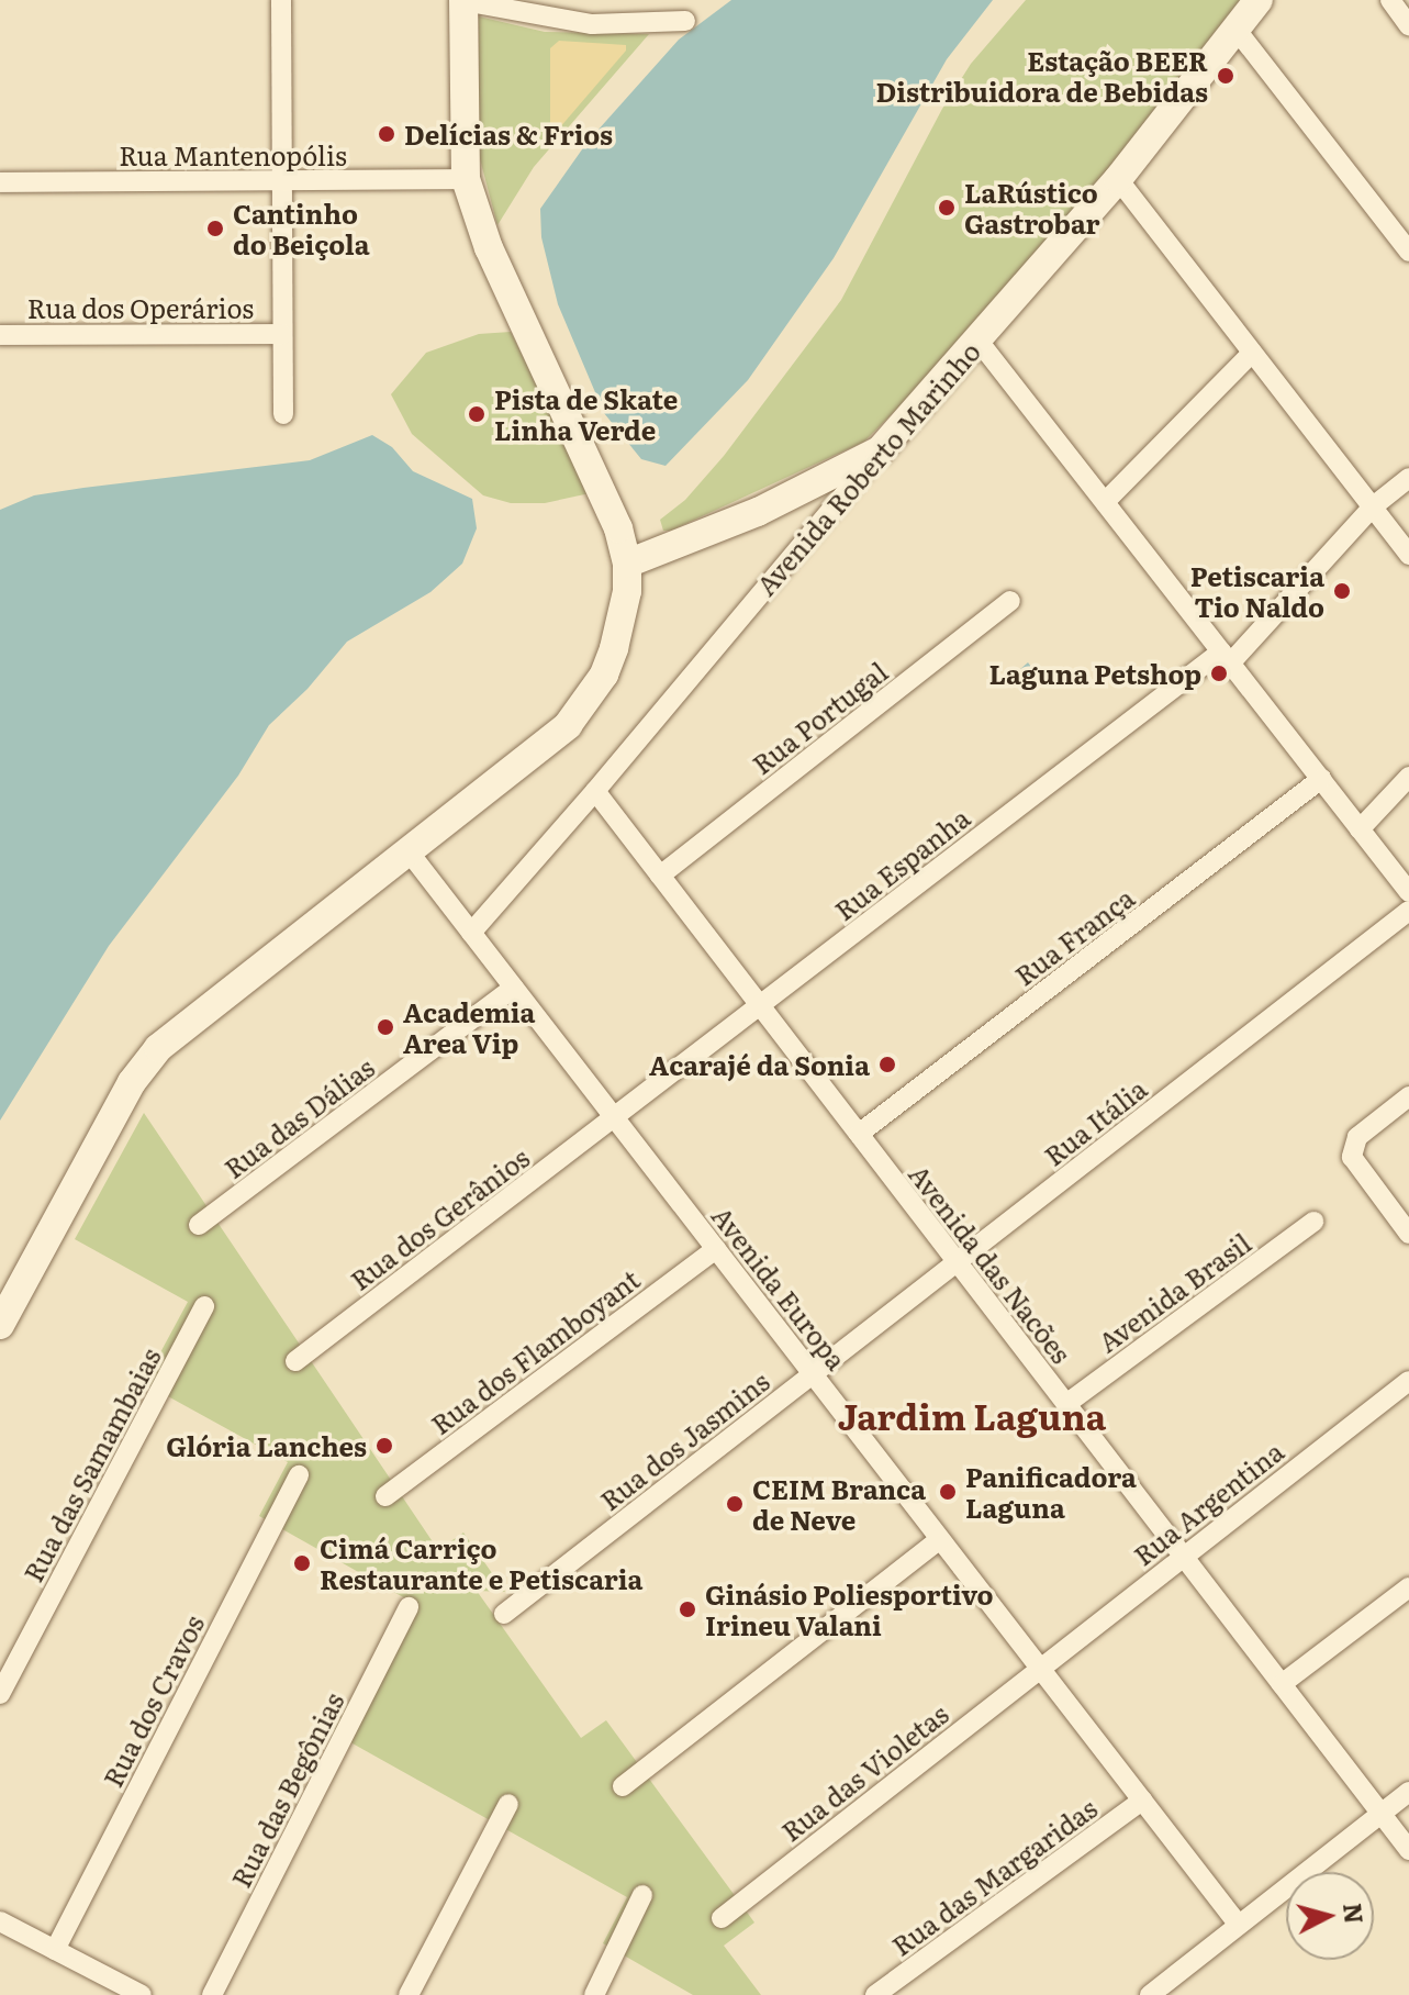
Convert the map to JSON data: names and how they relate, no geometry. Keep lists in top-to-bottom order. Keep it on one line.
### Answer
{"streets":{"main road":["Avenida Roberto Marinho"],"street":["Rua Mantenopólis","Rua dos Operários","Rua Portugal","Rua Espanha","Rua França","Rua das Dálias","Rua Itália","Rua dos Gerânios","Avenida das Nacões","Avenida Europa","Avenida Brasil","Rua dos Flamboyant","Rua dos Jasmins","Rua das Samambaias","Rua Argentina","Rua dos Cravos","Rua das Violetas","Rua das Begônias","Rua das Margaridas"]},"crossings":[["Avenida Roberto Marinho","Avenida das Nacões"],["Avenida Roberto Marinho","Avenida Europa"],["Rua Portugal","Avenida das Nacões"],["Rua Espanha","Rua dos Gerânios"],["Rua Espanha","Avenida das Nacões"],["Rua Espanha","Avenida Europa"],["Rua França","Avenida das Nacões"],["Rua das Dálias","Avenida Europa"],["Rua Itália","Avenida das Nacões"],["Rua Itália","Avenida Europa"],["Rua Itália","Rua dos Jasmins"],["Rua dos Gerânios","Avenida Europa"],["Avenida das Nacões","Avenida Brasil"],["Avenida das Nacões","Rua Argentina"],["Avenida Europa","Rua dos Flamboyant"],["Avenida Europa","Rua dos Jasmins"],["Avenida Europa","Rua Argentina"],["Avenida Europa","Rua das Violetas"],["Avenida Europa","Rua das Margaridas"],["Rua Argentina","Rua das Violetas"]],"districts":["Jardim Laguna"],"places":["Estação BEER Distribuidora de Bebidas","Delícias & Frios","LaRústico Gastrobar","Cantinho do Beiçola","Pista de Skate Linha Verde","Petiscaria Tio Naldo","Laguna Petshop","Academia Area Vip","Acarajé da Sonia","Glória Lanches","Panificadora Laguna","CEIM Branca de Neve","Cimá Carriço Restaurante e Petiscaria","Ginásio Poliesportivo Irineu Valani"],"north":"right"}
